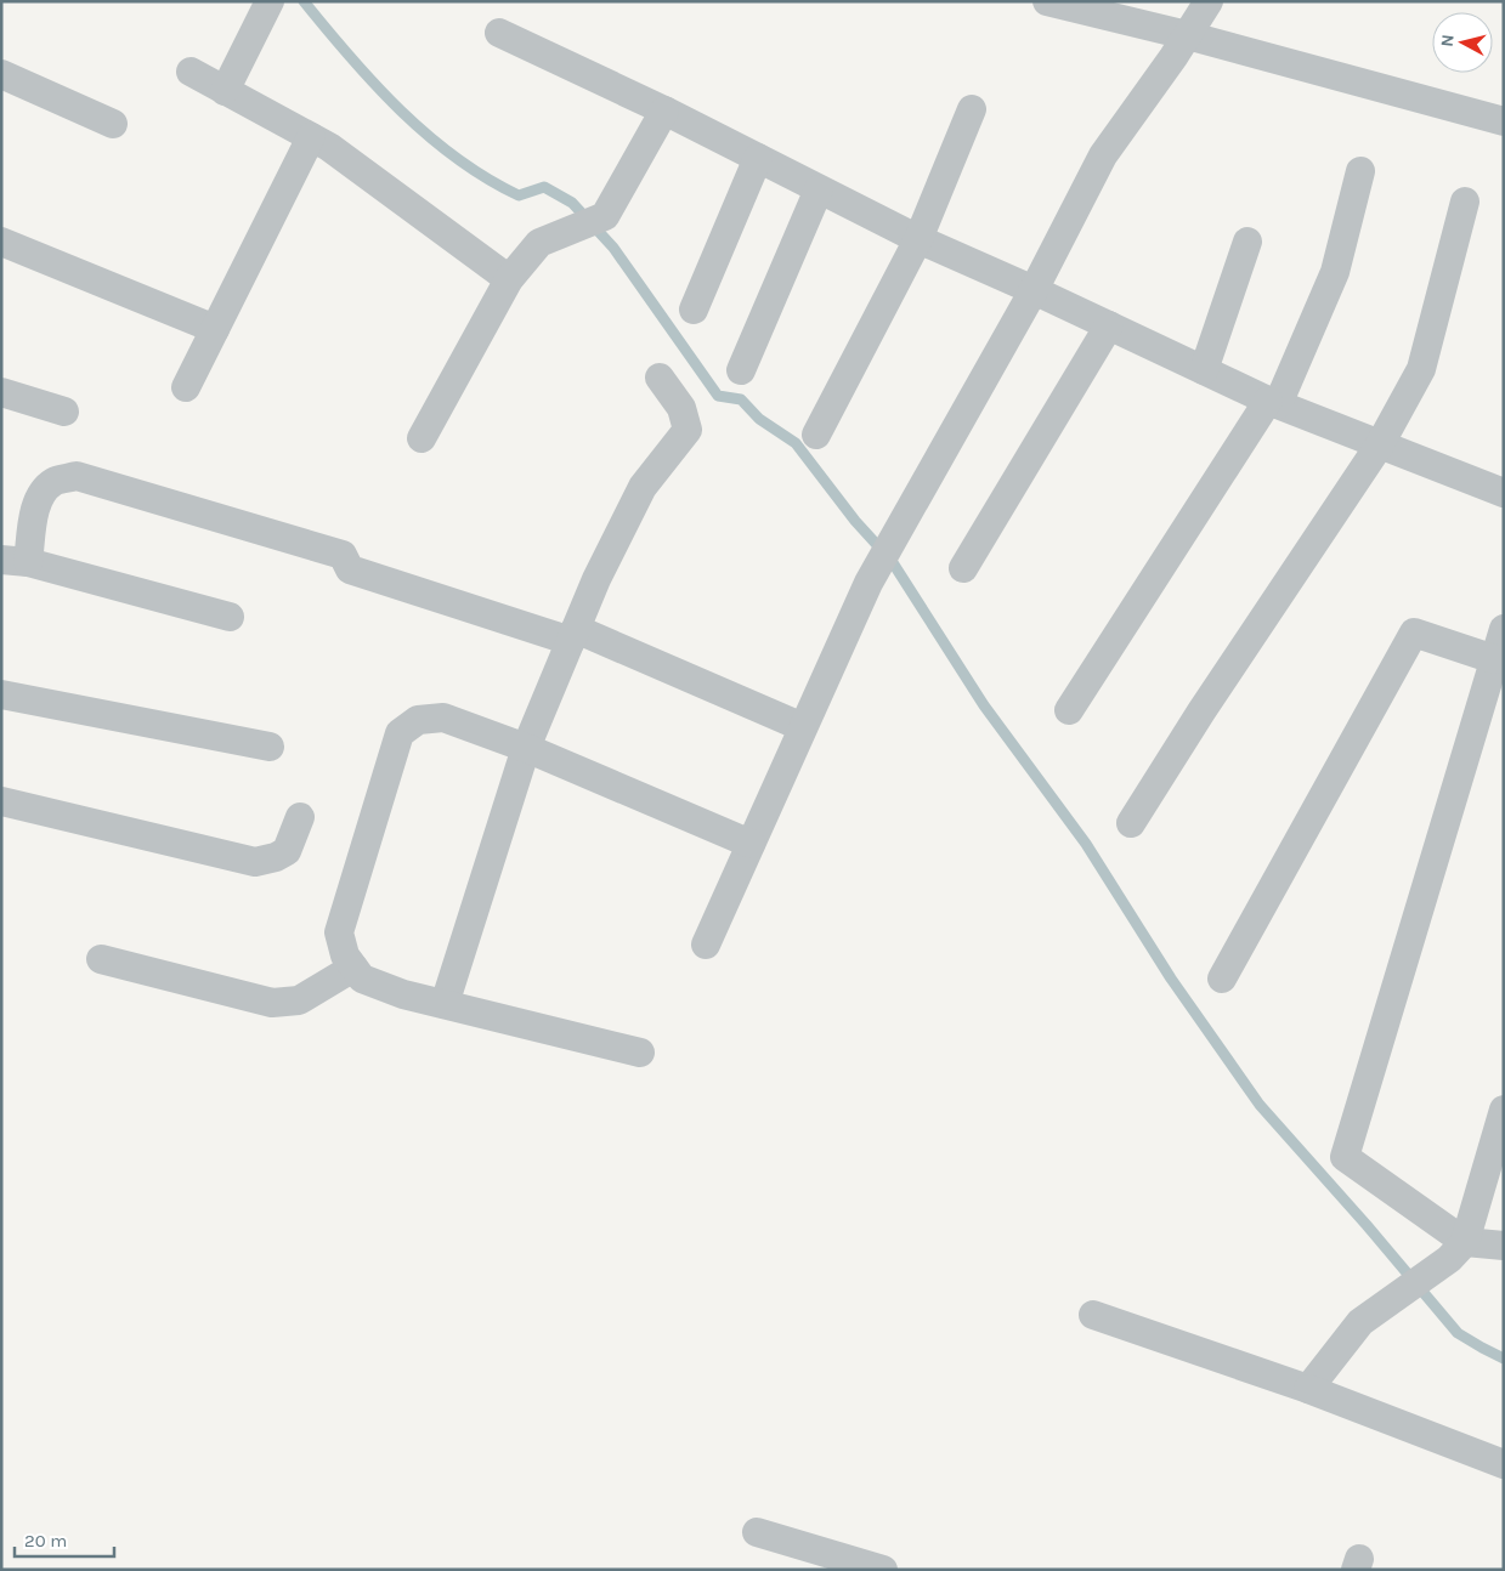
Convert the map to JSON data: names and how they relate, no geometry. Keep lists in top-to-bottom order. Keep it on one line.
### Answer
{"scale_bar":"20 m","north":"left"}
